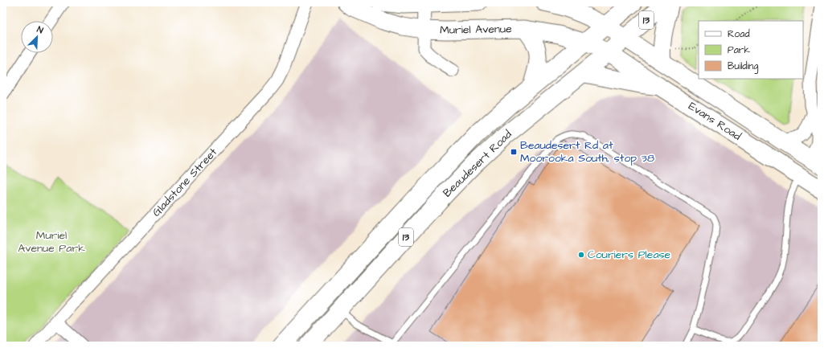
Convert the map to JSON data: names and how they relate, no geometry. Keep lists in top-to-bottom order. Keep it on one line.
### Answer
{"streets":{"highway":["13","Beaudesert Road"],"main road":["Muriel Avenue","Evans Road"],"street":["Gladstone Street"]},"crossings":[["Muriel Avenue","Evans Road"],["Muriel Avenue","Beaudesert Road"],["Evans Road","Beaudesert Road"]],"parks":["Muriel Avenue Park"],"places":{"transit":["Beaudesert Rd at Moorooka South, stop 38"],"other":["Couriers Please"]},"legend":["Road","Park","Building"],"north":"top right"}
